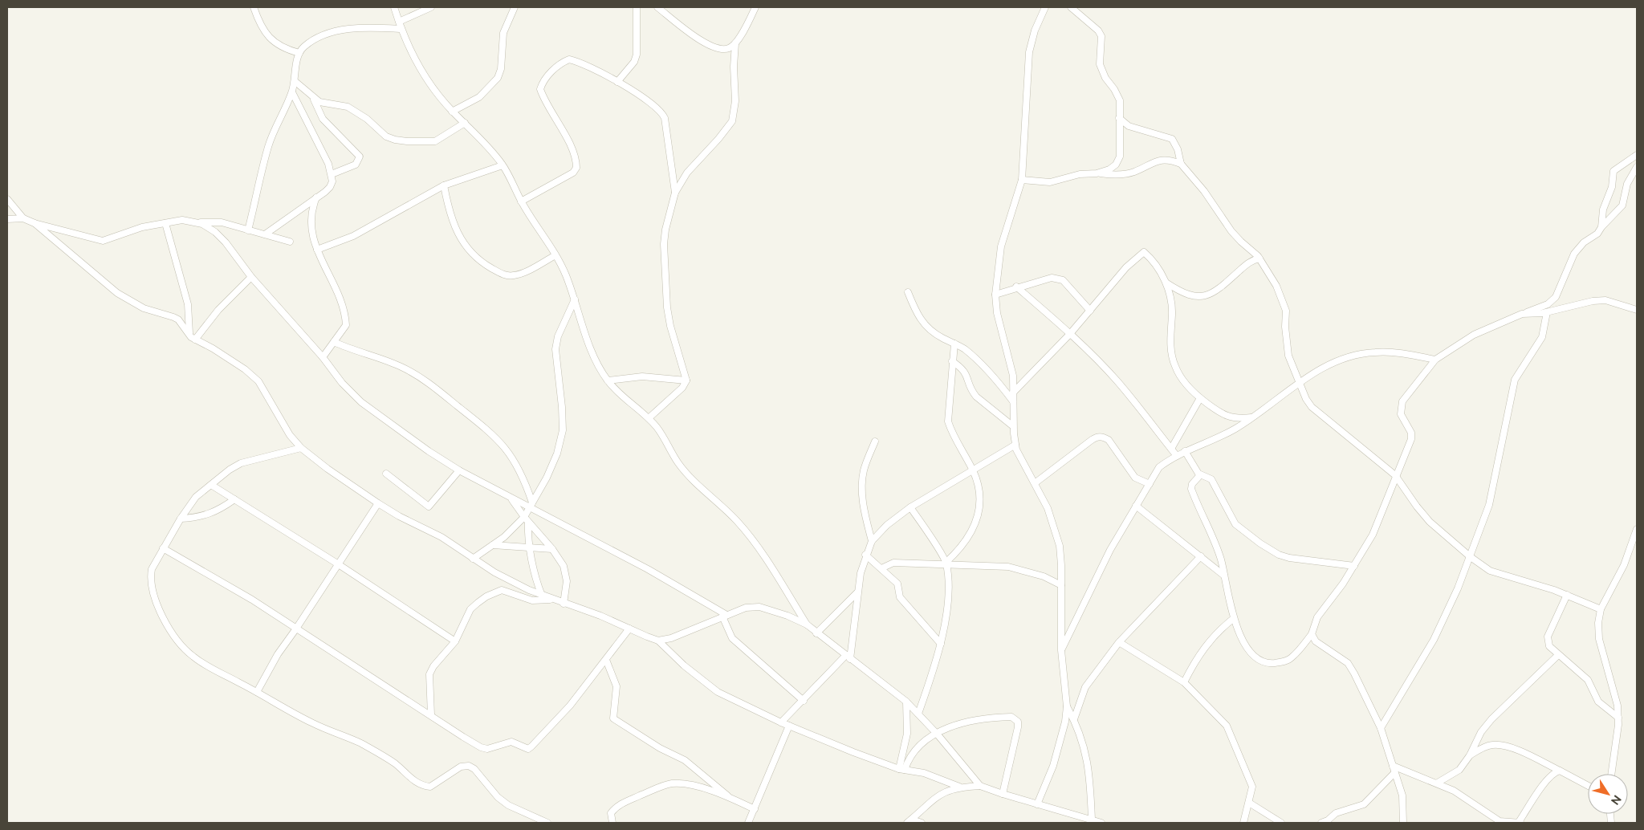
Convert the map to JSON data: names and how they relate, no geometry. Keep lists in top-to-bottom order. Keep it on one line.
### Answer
{"north":"bottom right"}
